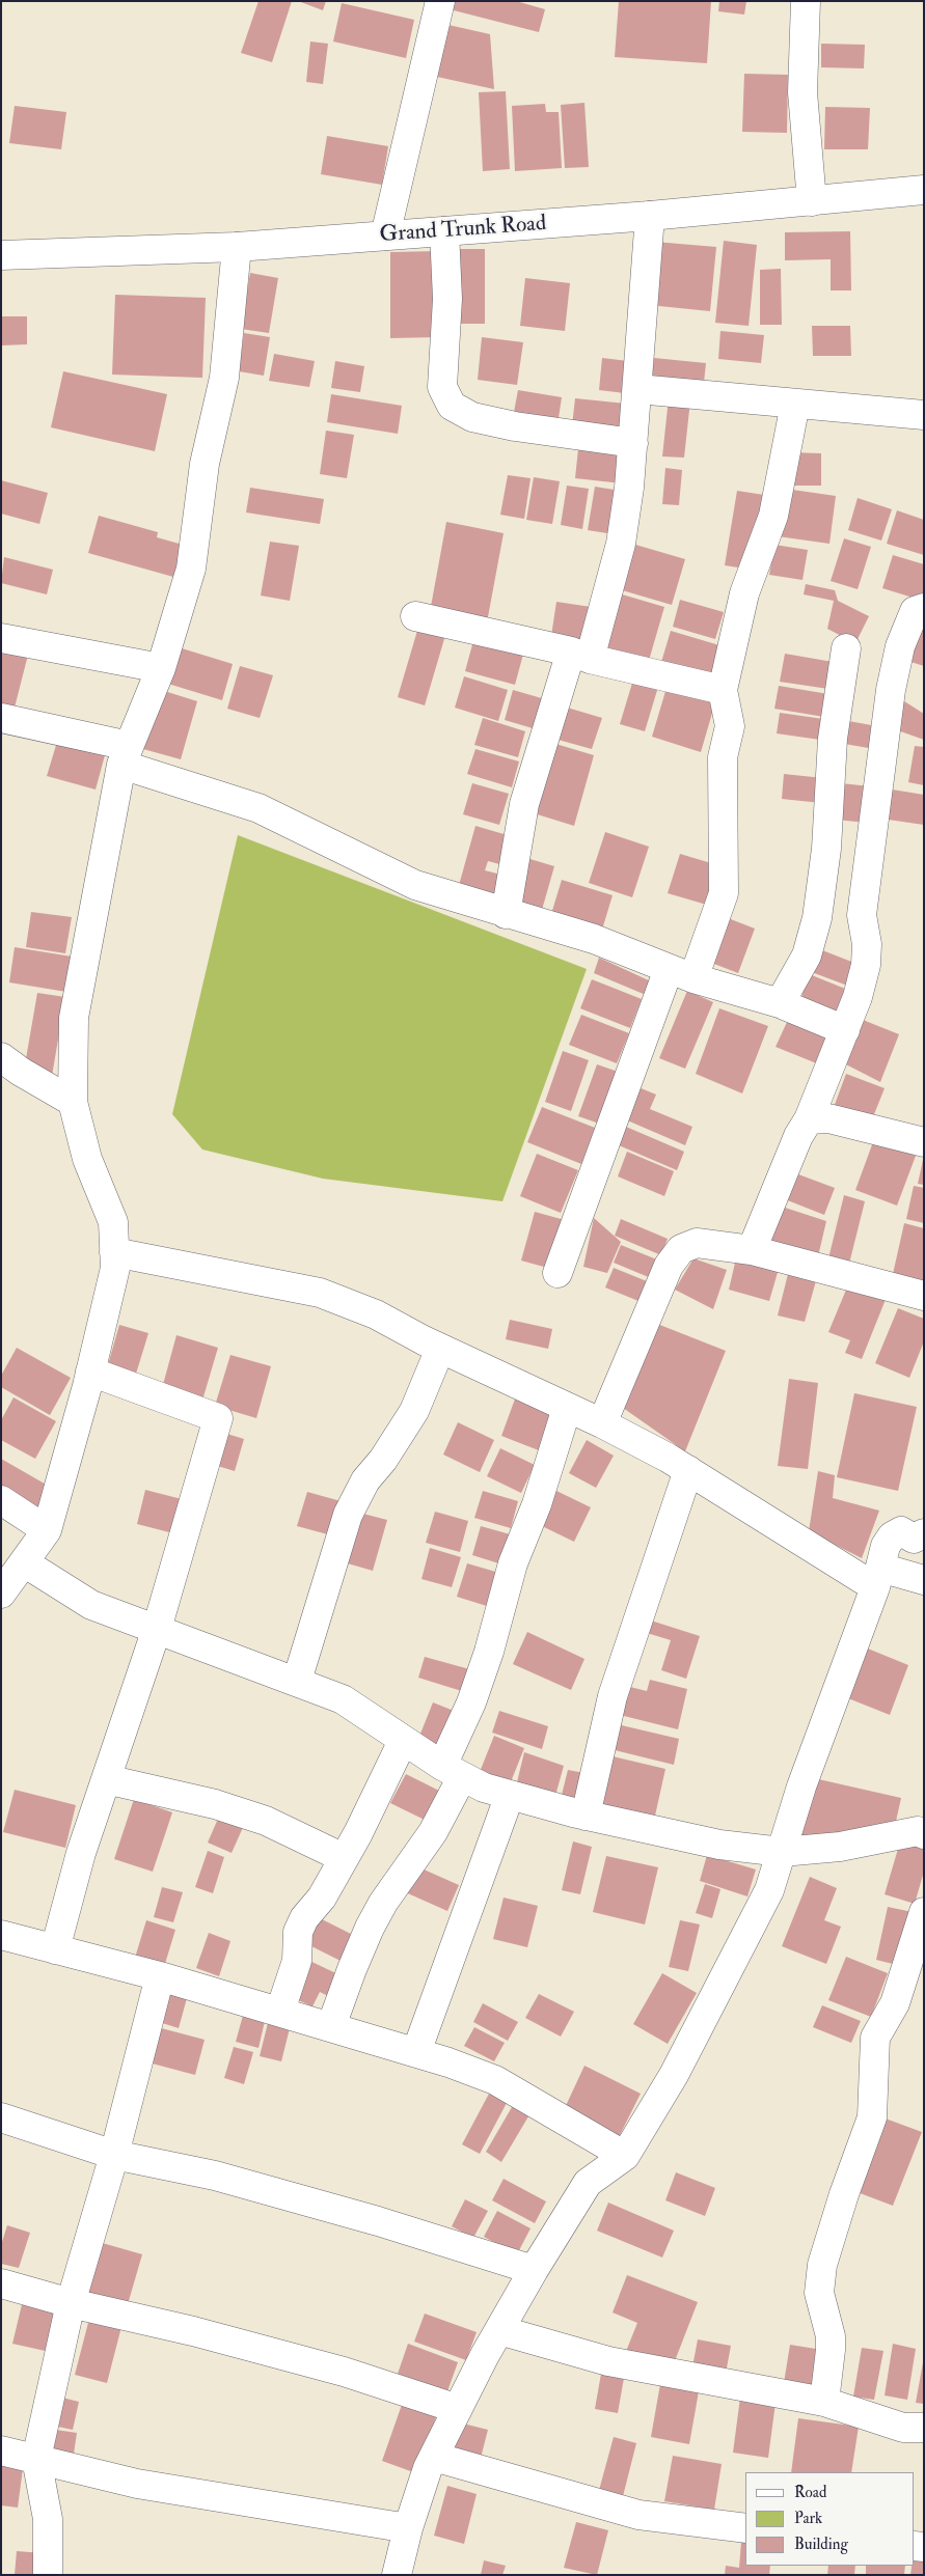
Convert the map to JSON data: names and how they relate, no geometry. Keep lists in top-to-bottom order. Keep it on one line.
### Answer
{"streets":{"street":["Grand Trunk Road"]},"legend":["Road","Park","Building"]}
